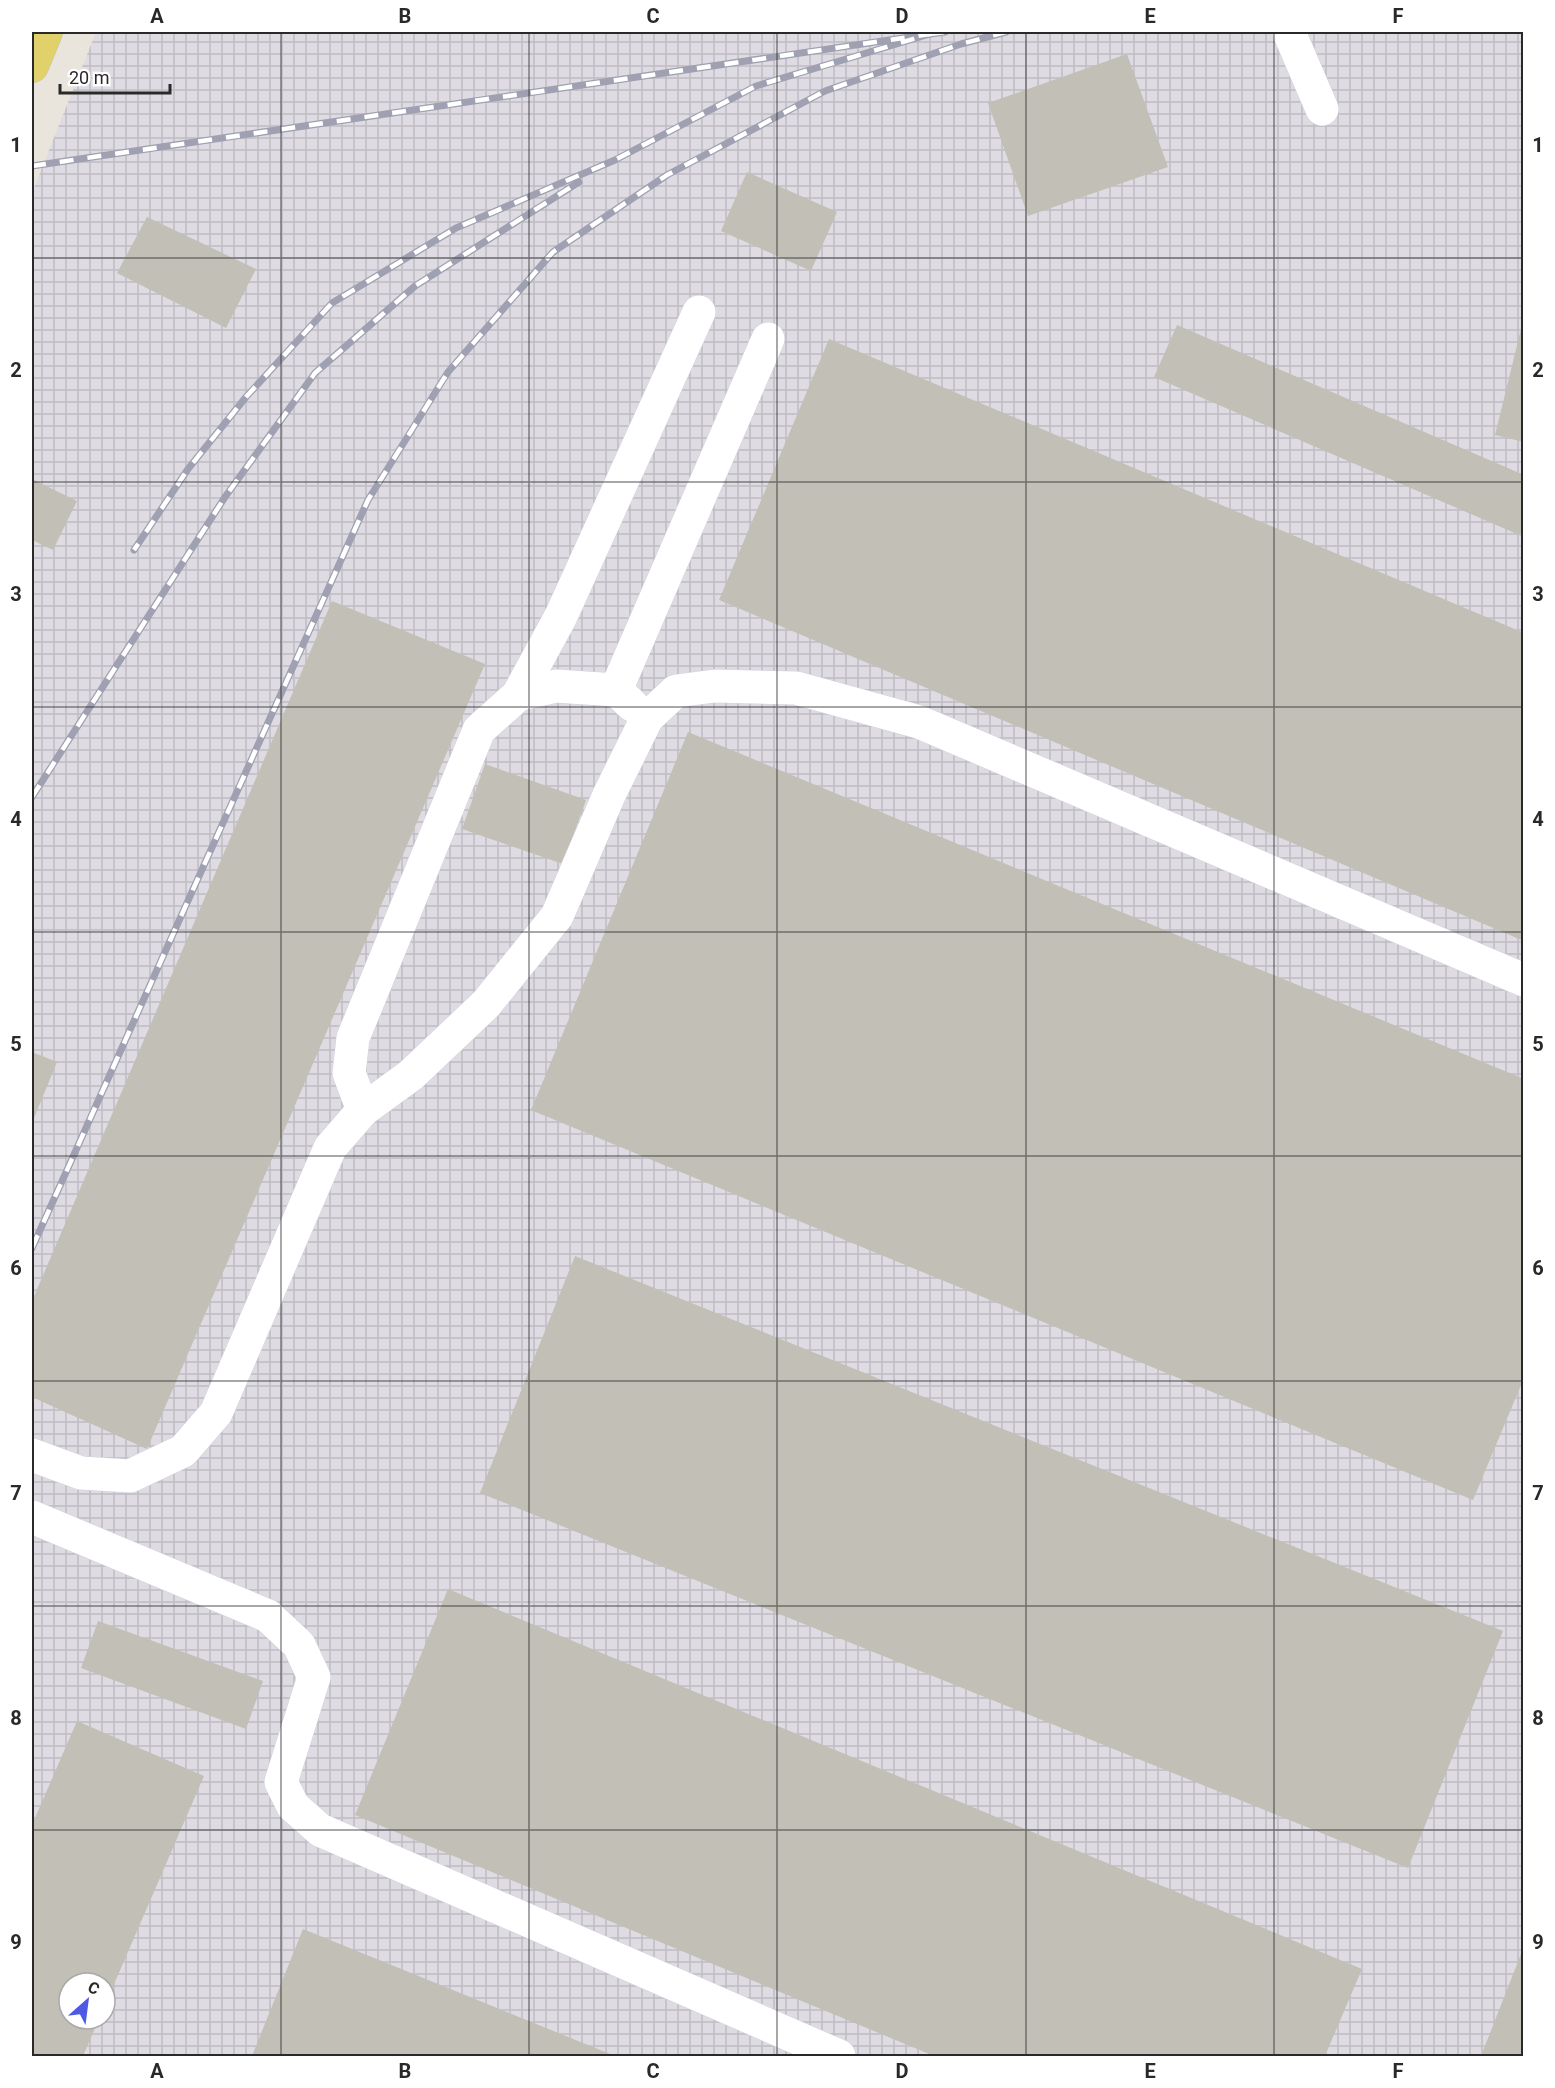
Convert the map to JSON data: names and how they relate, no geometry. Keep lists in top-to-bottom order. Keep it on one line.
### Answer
{"scale_bar":"20 m","north":"top right","grid":{"columns":["A","B","C","D","E","F"],"rows":["1","2","3","4","5","6","7","8","9"]}}
